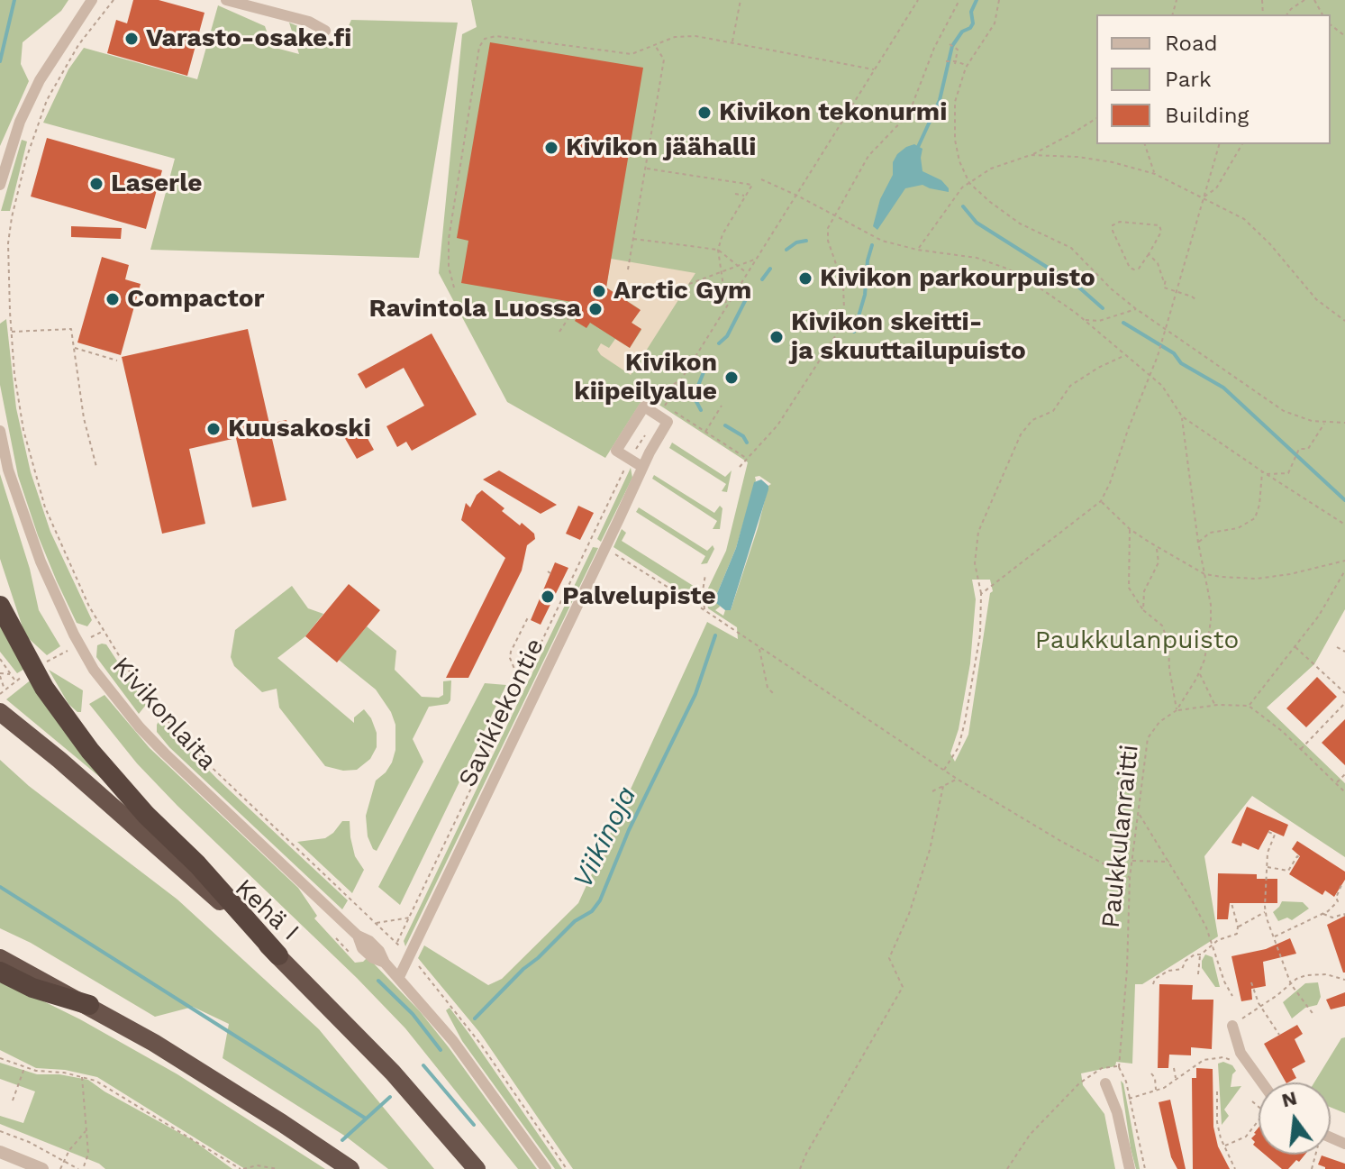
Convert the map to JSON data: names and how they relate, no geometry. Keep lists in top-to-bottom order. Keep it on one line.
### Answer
{"streets":{"highway":["Kehä I"],"street":["Savikiekontie","Kivikonlaita"],"path":["Paukkulanraitti"]},"crossings":[["Savikiekontie","Kivikonlaita"]],"water":["Viikinoja"],"parks":["Paukkulanpuisto"],"places":["Varasto-osake.fi","Kivikon tekonurmi","Kivikon jäähalli","Laserle","Kivikon parkourpuisto","Arctic Gym","Compactor","Ravintola Luossa","Kivikon skeitti- ja skuuttailupuisto","Kivikon kiipeilyalue","Kuusakoski","Palvelupiste"],"legend":["Road","Park","Building"],"north":"top"}
